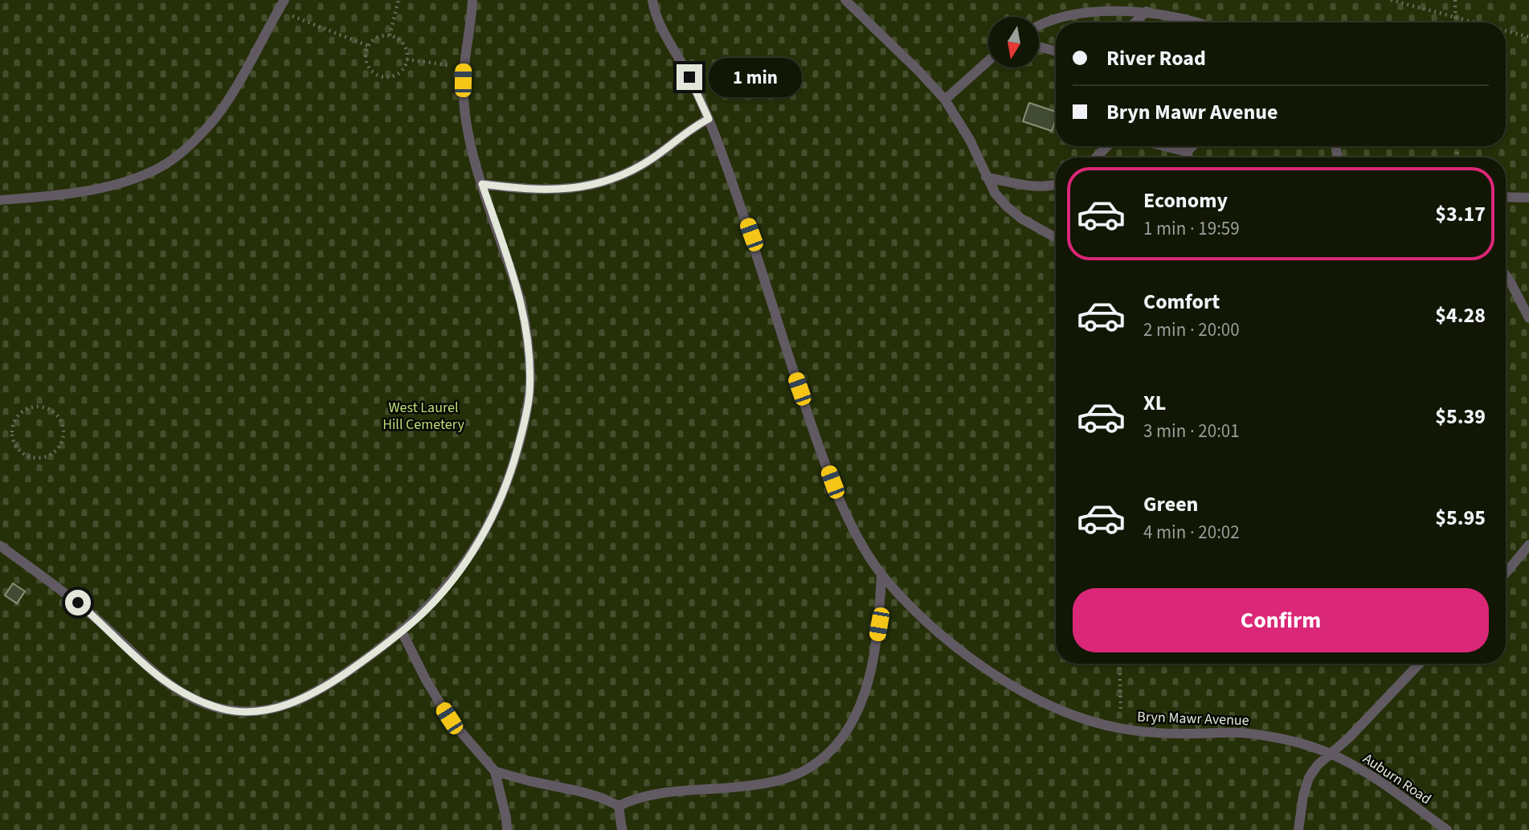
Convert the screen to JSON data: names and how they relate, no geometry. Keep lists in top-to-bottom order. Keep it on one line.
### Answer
{"streets":{"lane":["Bryn Mawr Avenue","Auburn Road"]},"crossings":[["Bryn Mawr Avenue","Auburn Road"]],"parks":["West Laurel Hill Cemetery"],"north":"bottom","page":{"banner":["River Road","Bryn Mawr Avenue"],"bubble":"1 min","list":[{"name":"Economy","note":"1 min · 19:59","value":"$3.17"},{"name":"Comfort","note":"2 min · 20:00","value":"$4.28"},{"name":"XL","note":"3 min · 20:01","value":"$5.39"},{"name":"Green","note":"4 min · 20:02","value":"$5.95"}],"buttons":"Confirm"}}
